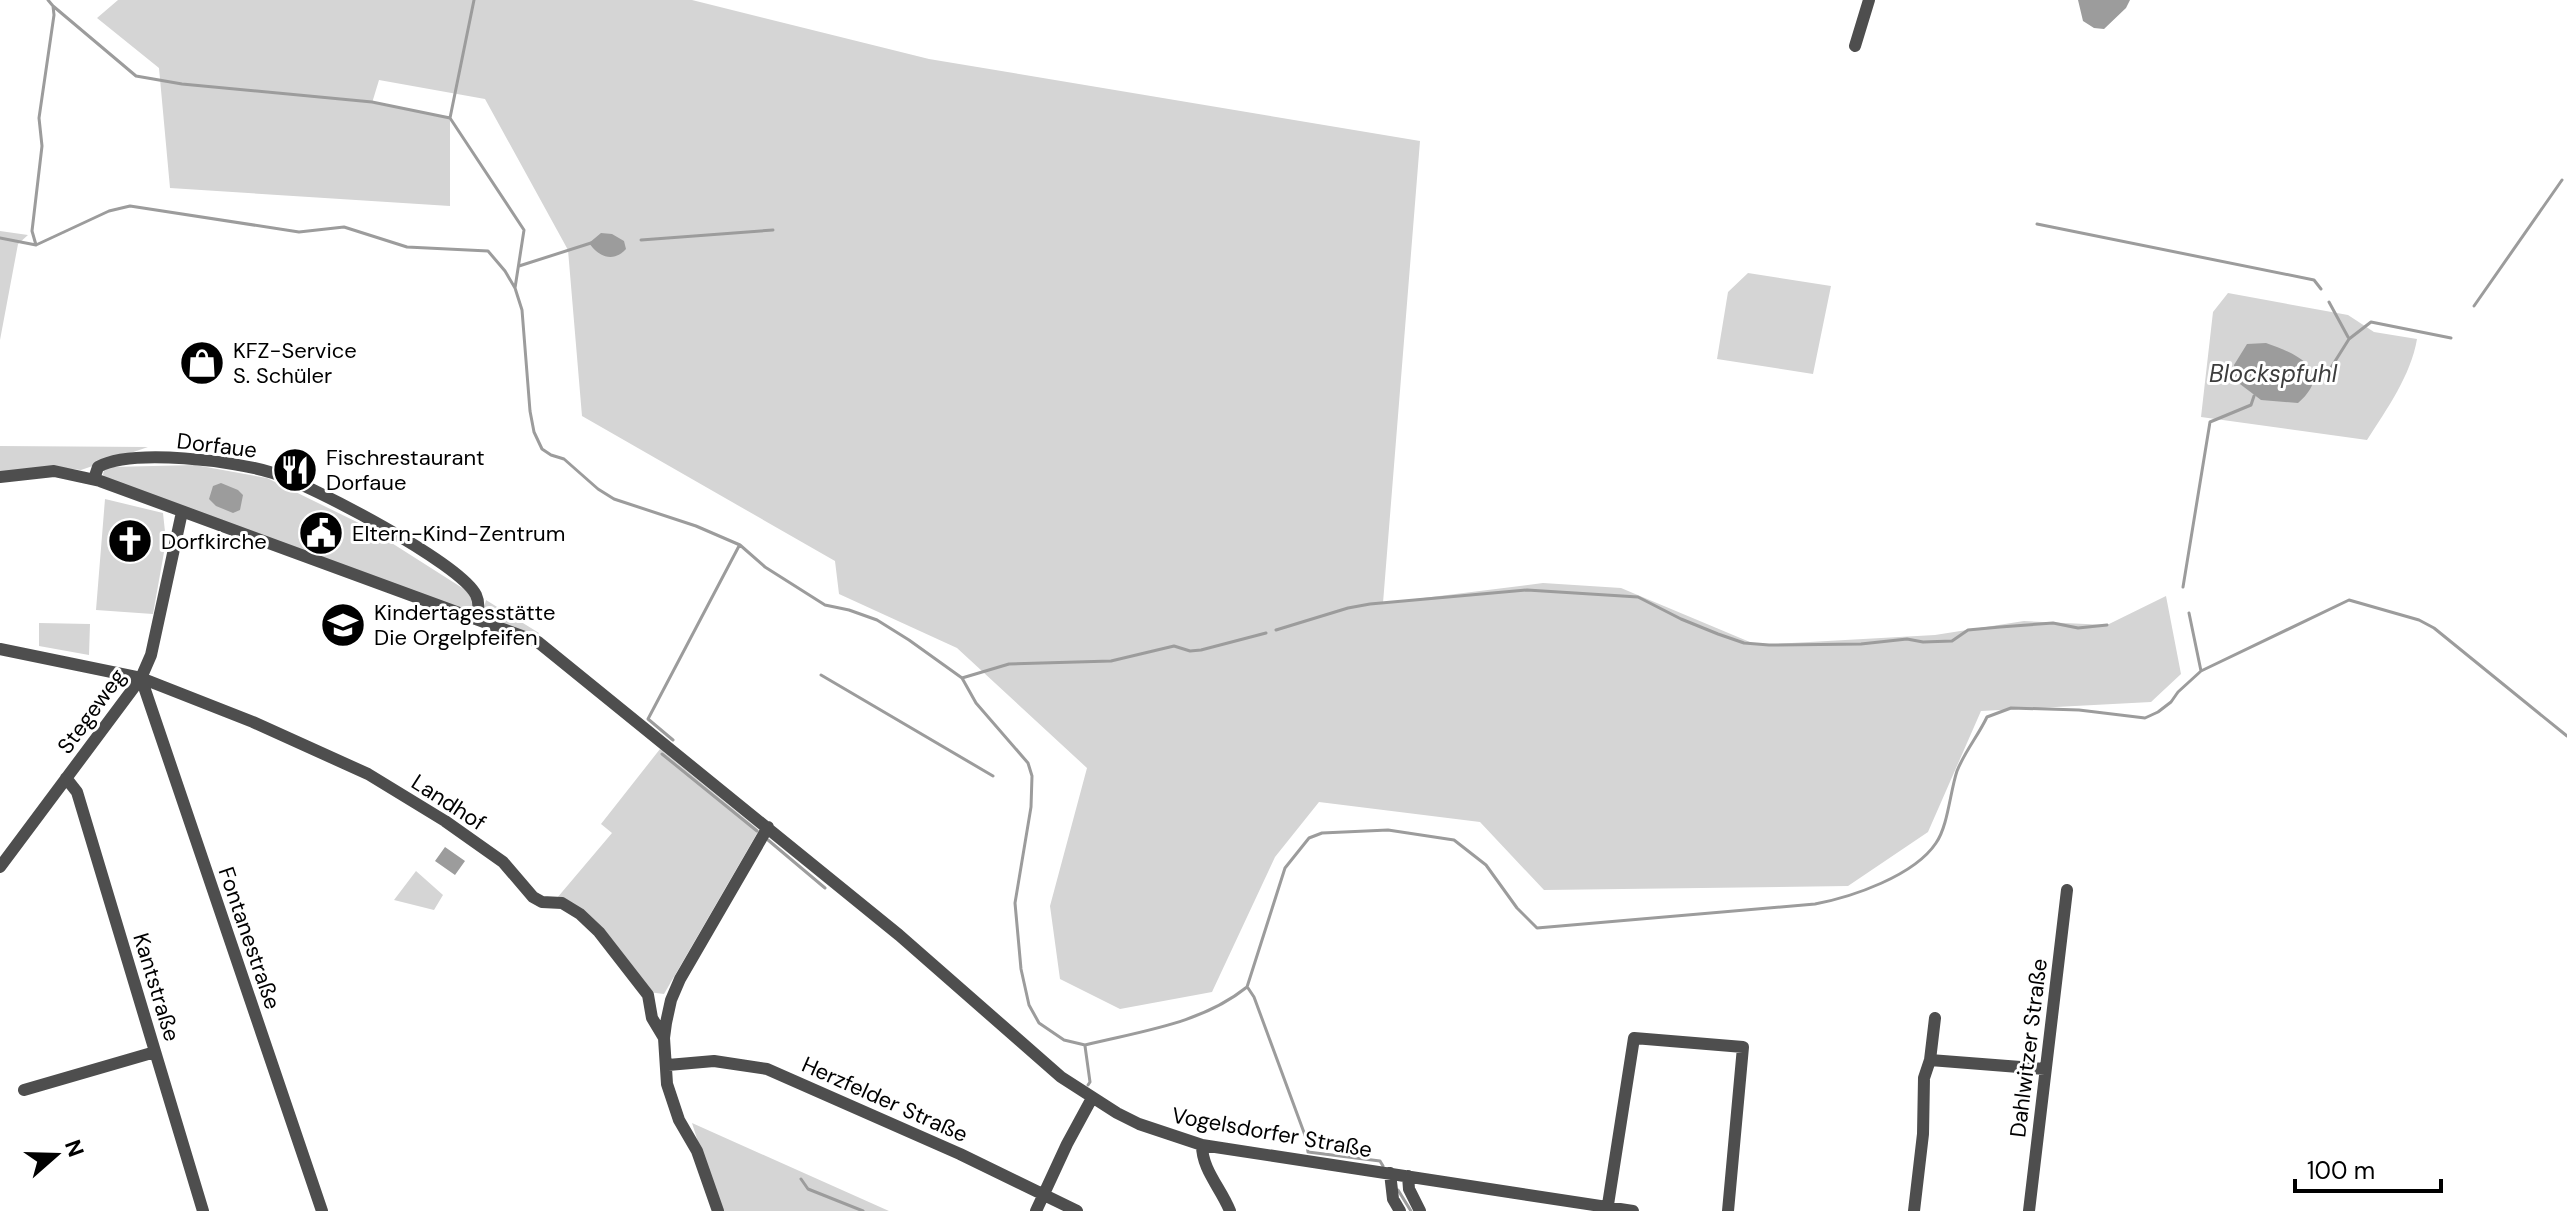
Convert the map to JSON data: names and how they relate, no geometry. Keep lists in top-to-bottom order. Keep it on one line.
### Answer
{"streets":{"street":["Dorfaue","Stegeweg","Landhof","Fontanestraße","Kantstraße","Dahlwitzer Straße","Herzfelder Straße","Vogelsdorfer Straße"]},"crossings":[["Stegeweg","Landhof"],["Stegeweg","Fontanestraße"],["Stegeweg","Kantstraße"],["Landhof","Fontanestraße"]],"water":["Blockspfuhl"],"places":{"shop":["KFZ-Service S. Schüler"],"restaurant":["Fischrestaurant Dorfaue"],"public building":["Eltern-Kind-Zentrum"],"church":["Dorfkirche"],"school or university":["Kindertagesstätte Die Orgelpfeifen"]},"scale_bar":"100 m","north":"right"}
